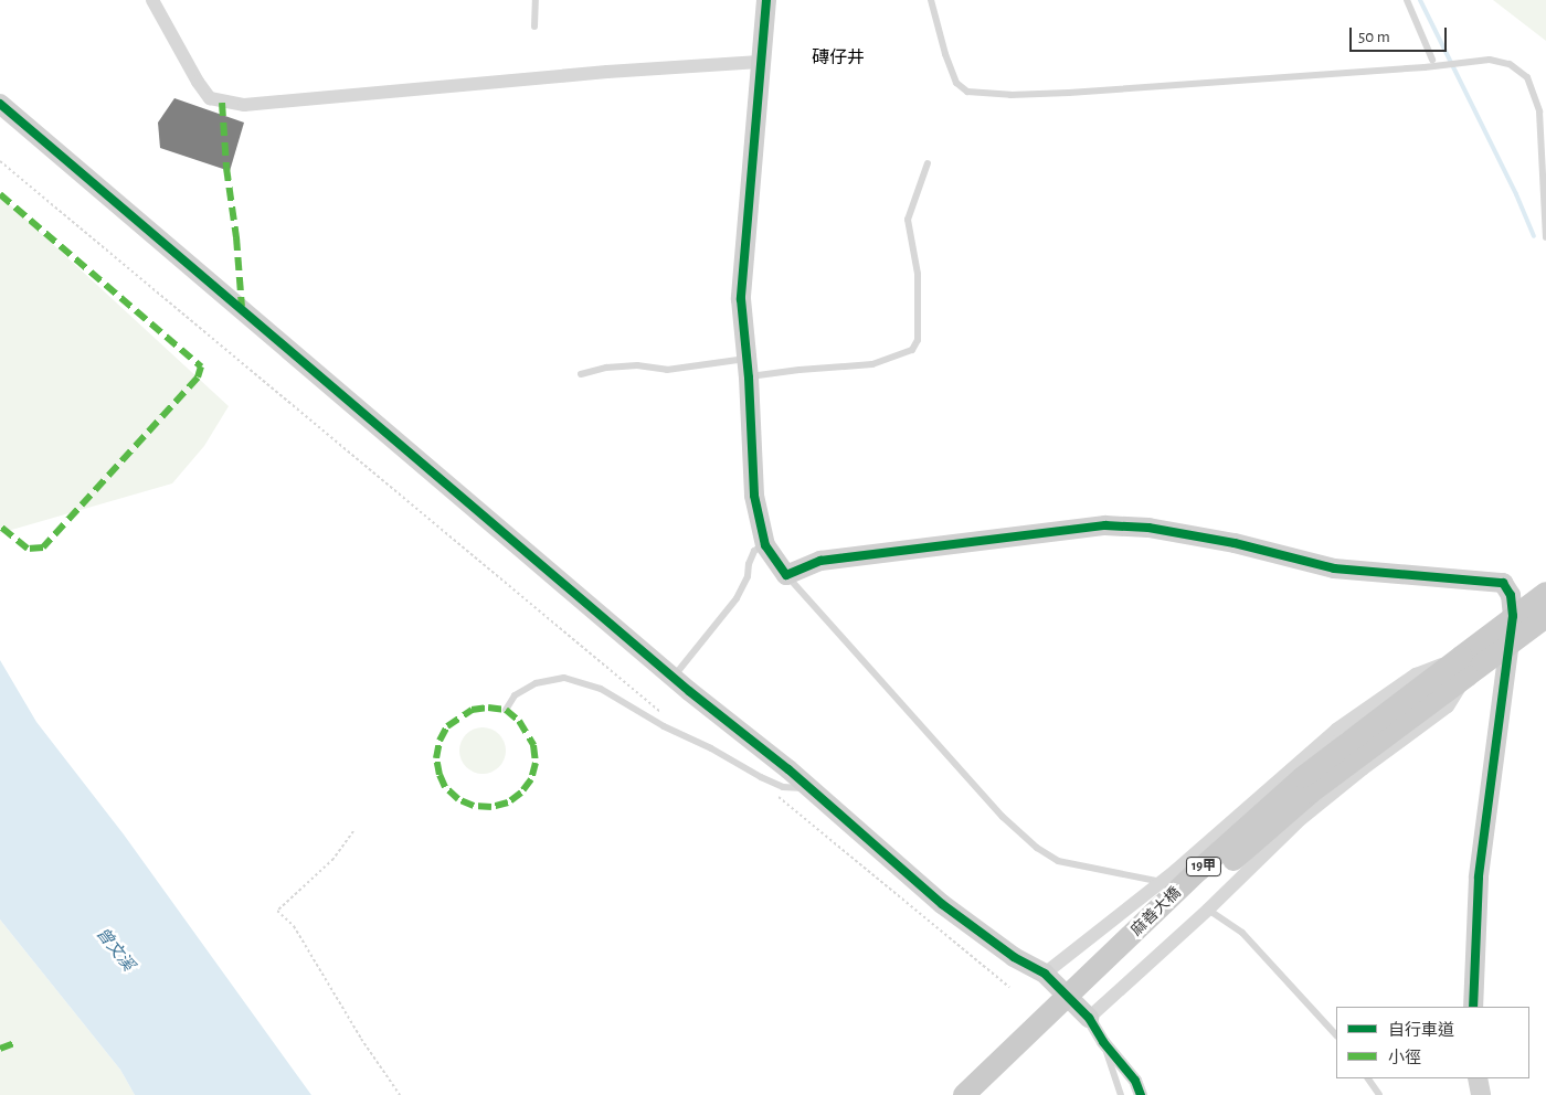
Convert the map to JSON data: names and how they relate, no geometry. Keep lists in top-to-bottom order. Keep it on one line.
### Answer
{"streets":{"main road":["19甲","麻善大橋"]},"crossings":[["19甲","麻善大橋"]],"districts":["磚仔井"],"water":["曾文溪"],"legend":["自行車道","小徑"],"scale_bar":"50 m"}
